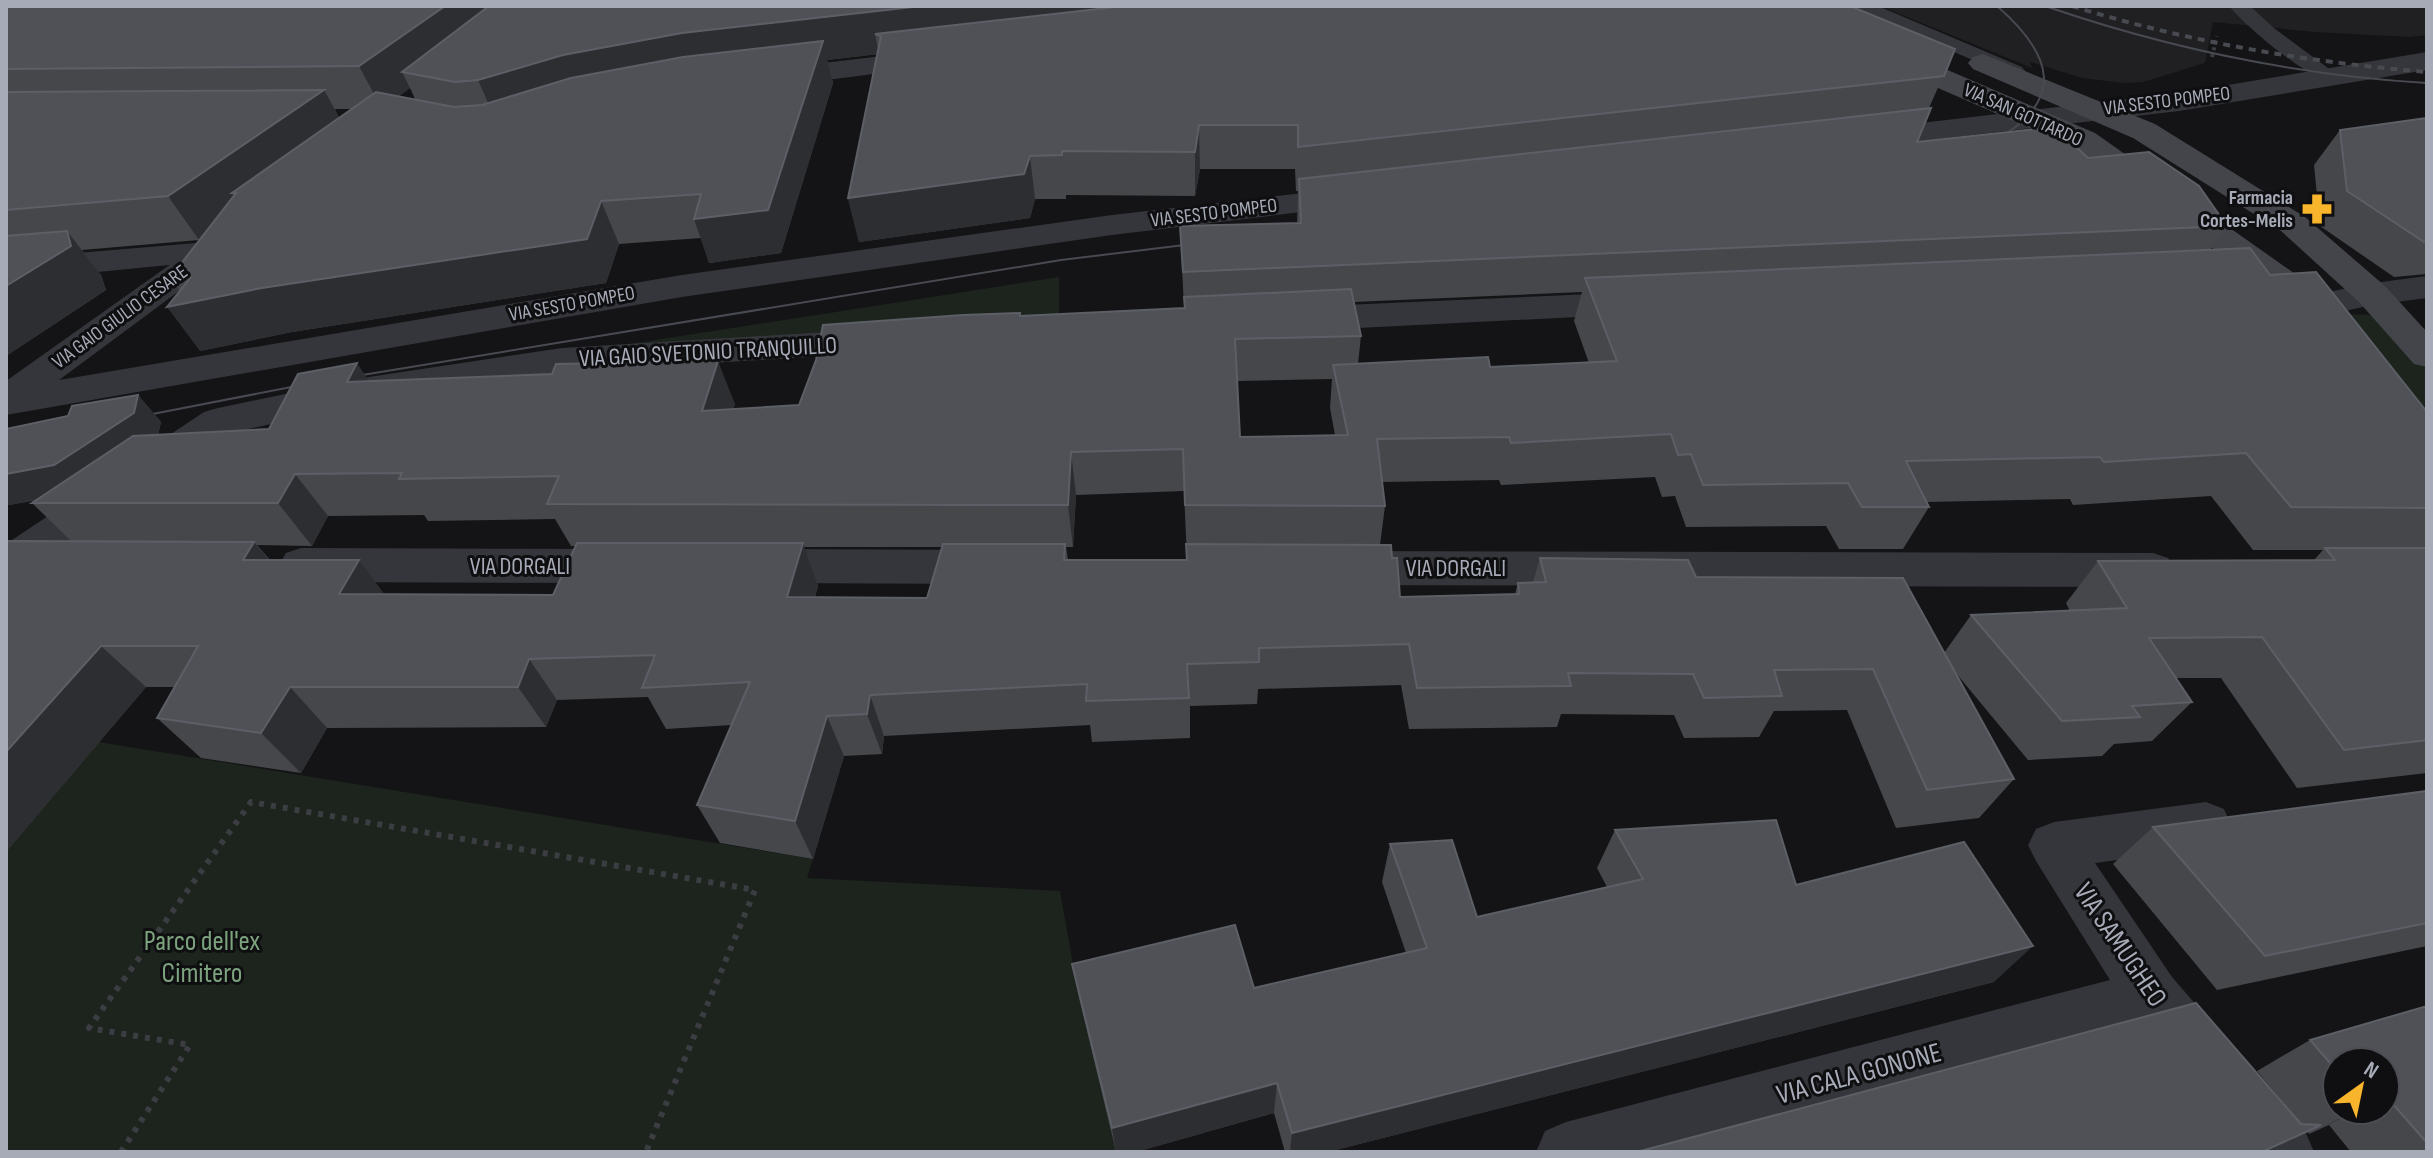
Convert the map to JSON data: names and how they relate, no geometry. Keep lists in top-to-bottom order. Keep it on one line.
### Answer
{"streets":{"main road":["VIA SAN GOTTARDO"],"street":["VIA SESTO POMPEO","VIA GAIO GIULIO CESARE","VIA GAIO SVETONIO TRANQUILLO","VIA DORGALI","VIA SAMUGHEO","VIA CALA GONONE"]},"crossings":[["VIA SESTO POMPEO","VIA SAN GOTTARDO"],["VIA SESTO POMPEO","VIA GAIO GIULIO CESARE"],["VIA SAMUGHEO","VIA CALA GONONE"]],"parks":["Parco dell'ex Cimitero"],"places":{"pharmacy":["Farmacia Cortes-Melis"]},"north":"top right"}
